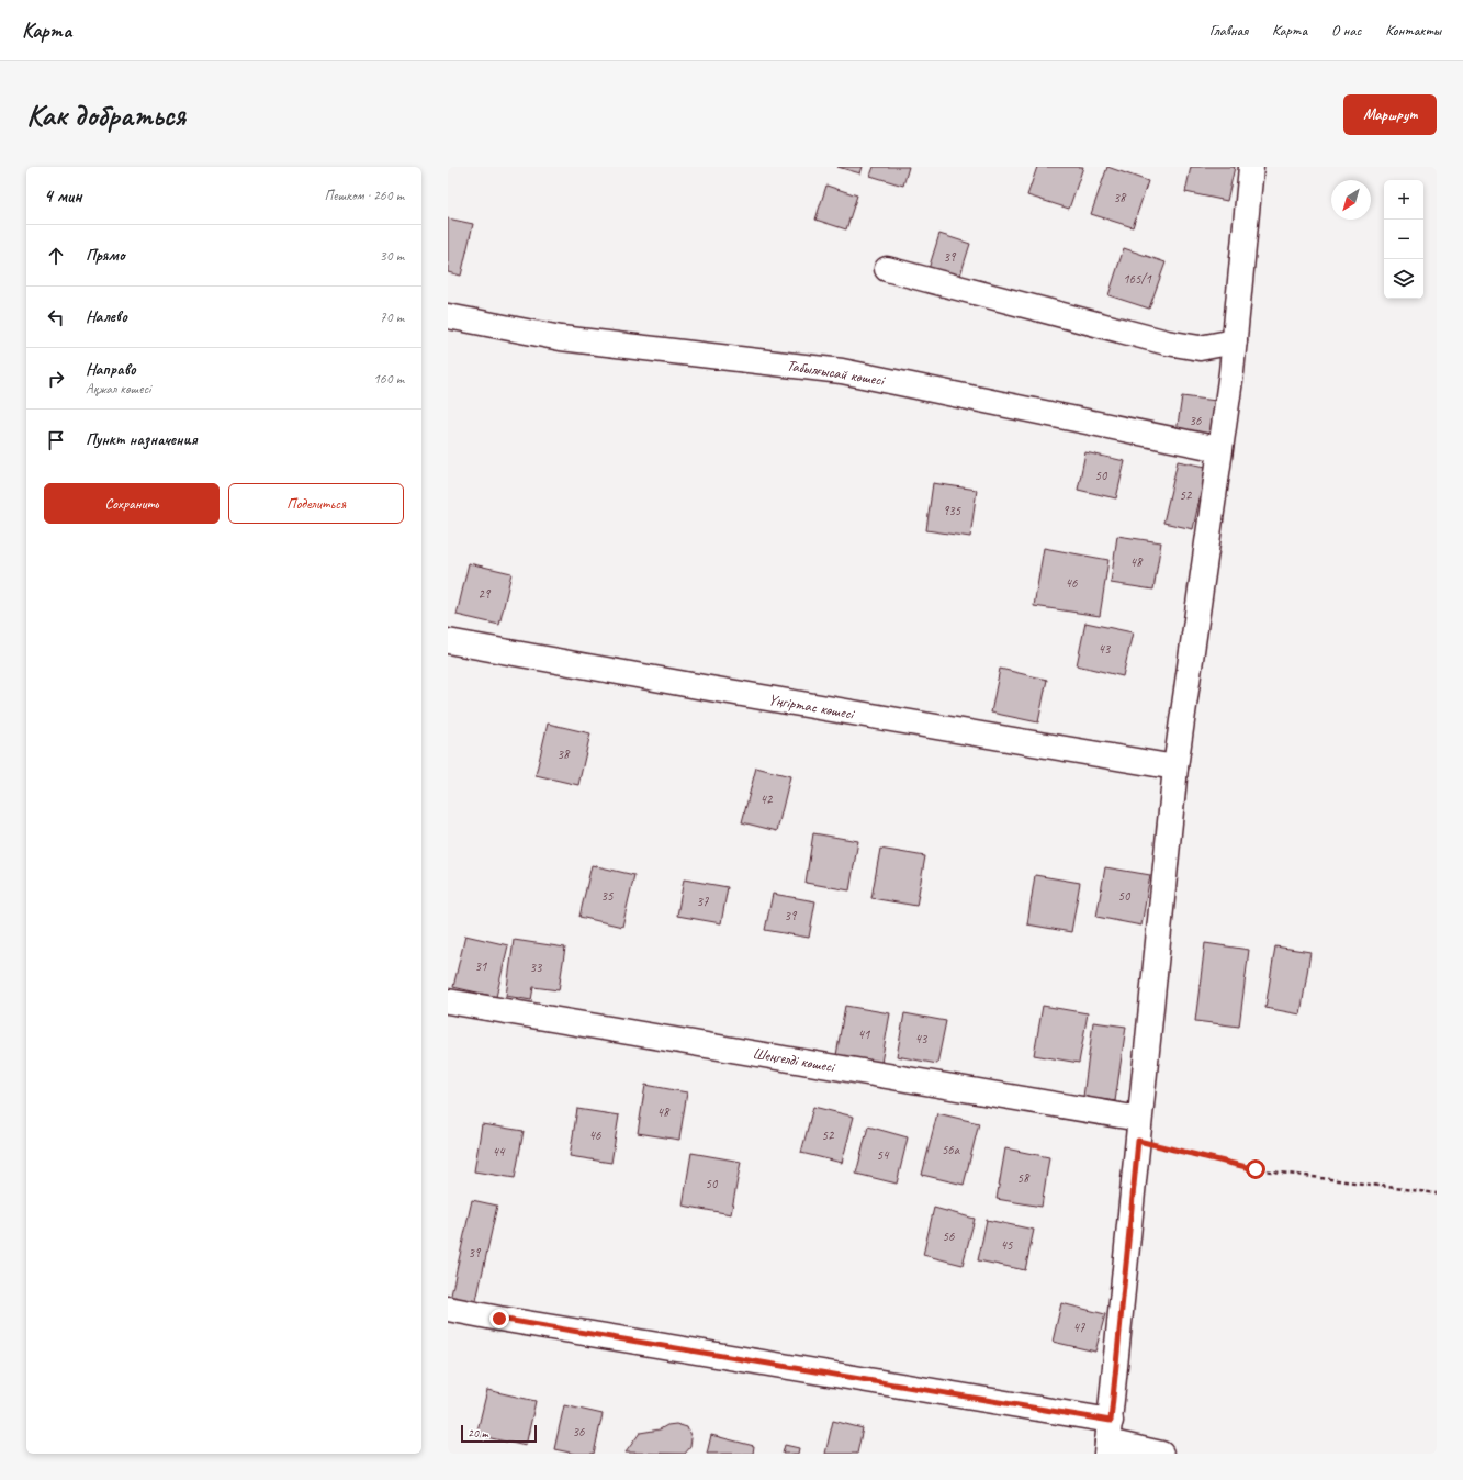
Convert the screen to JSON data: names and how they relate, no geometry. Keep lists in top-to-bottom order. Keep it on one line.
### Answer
{"streets":{"street":["Табылғысай көшесі","Үңгіртас көшесі","Шеңгелді көшесі"]},"house_numbers":["38","39","165/1","36","50","52","935","48","46","29","43","38","42","35","50","37","39","31","33","41","43","48","46","52","56а","44","54","58","50","56","45","39","47","36"],"scale_bar":"20 m","north":"bottom left","page":{"header":"Карта","nav":["Главная","Карта","О нас","Контакты"],"buttons":["Маршрут",["Сохранить","Поделиться"]],"title":"Как добраться","heading":["4 мин","Пешком · 260 m"],"map_buttons":["+","−"],"list":[["Прямо","30 m"],["Налево","70 m"],["Направо","Ақжал көшесі","160 m"],"Пункт назначения"],"scale":"20 m"}}
